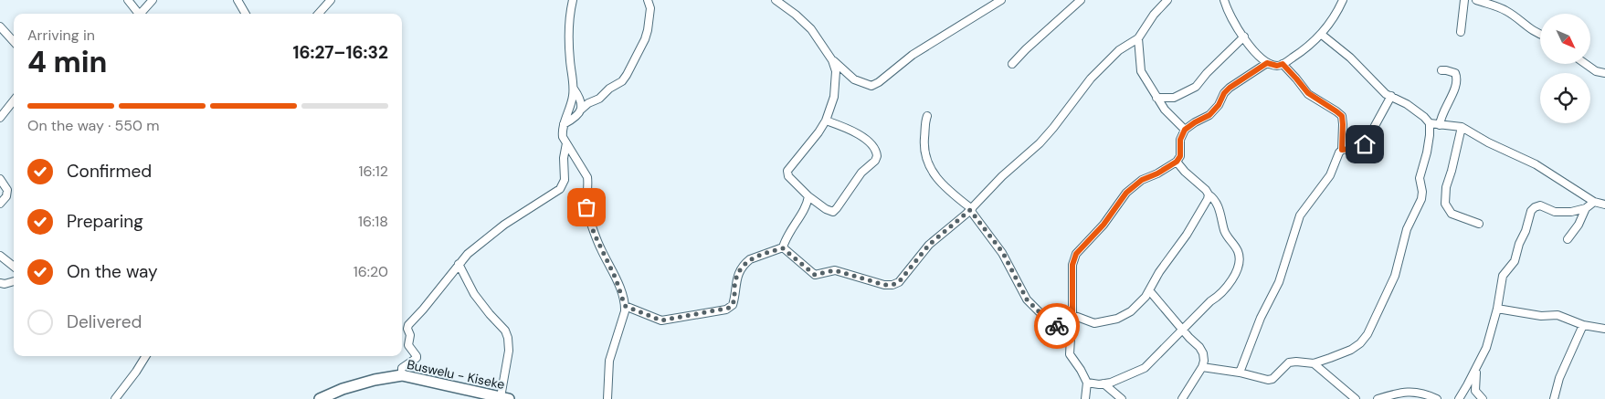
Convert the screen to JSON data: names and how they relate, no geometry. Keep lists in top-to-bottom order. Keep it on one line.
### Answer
{"streets":{"main road":["Buswelu - Kiseke"]},"north":"bottom right","page":{"heading":["4 min","Arriving in","16:27–16:32"],"bar":"On the way · 550 m","list":[["Confirmed","16:12"],["Preparing","16:18"],["On the way","16:20"],"Delivered"]}}
